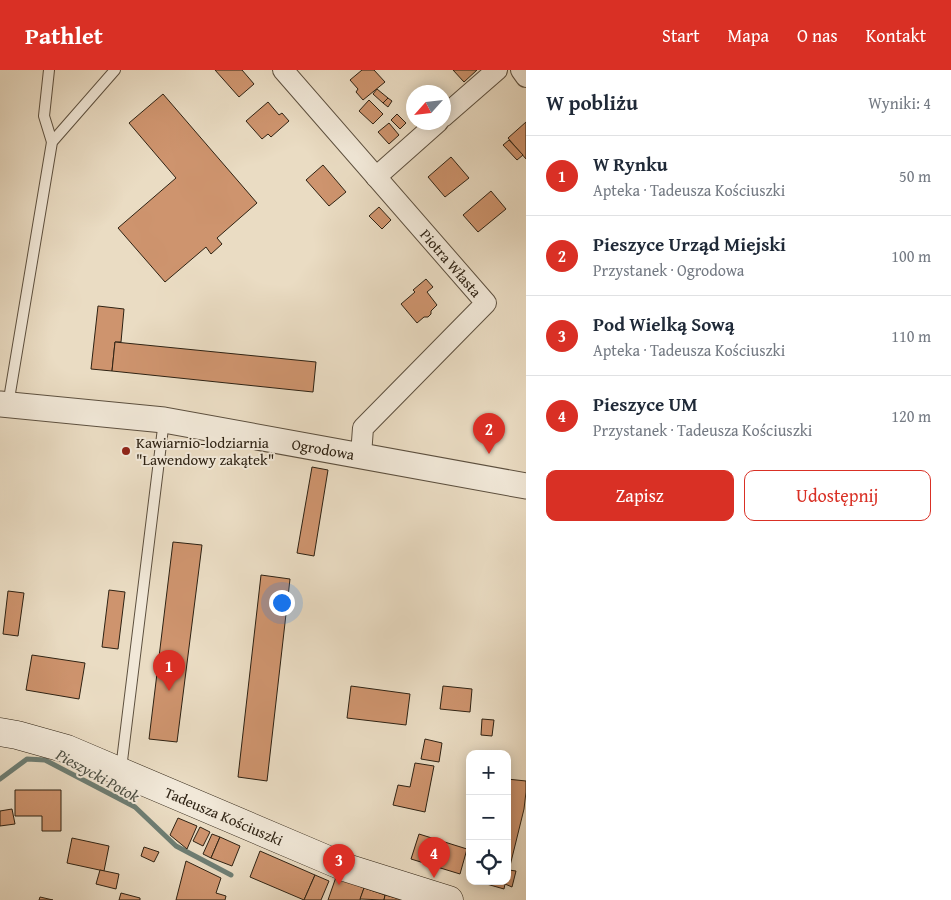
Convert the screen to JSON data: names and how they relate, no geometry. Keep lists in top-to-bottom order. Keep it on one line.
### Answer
{"streets":{"main road":["Tadeusza Kościuszki"],"street":["Piotra Własta","Ogrodowa"]},"crossings":[["Piotra Własta","Ogrodowa"]],"water":["Pieszycki Potok"],"places":["Kawiarnio-lodziarnia \"Lawendowy zakątek\""],"north":"bottom left","page":{"header":"Pathlet","nav":["Start","Mapa","O nas","Kontakt"],"heading":["W pobliżu","Wyniki: 4"],"list":[{"mark":"1","name":"W Rynku","note":"Apteka · Tadeusza Kościuszki","value":"50 m"},{"mark":"2","name":"Pieszyce Urząd Miejski","note":"Przystanek · Ogrodowa","value":"100 m"},{"mark":"3","name":"Pod Wielką Sową","note":"Apteka · Tadeusza Kościuszki","value":"110 m"},{"mark":"4","name":"Pieszyce UM","note":"Przystanek · Tadeusza Kościuszki","value":"120 m"}],"pins":["2","1","4","3"],"buttons":["Zapisz","Udostępnij"],"map_buttons":["+","−"]}}
